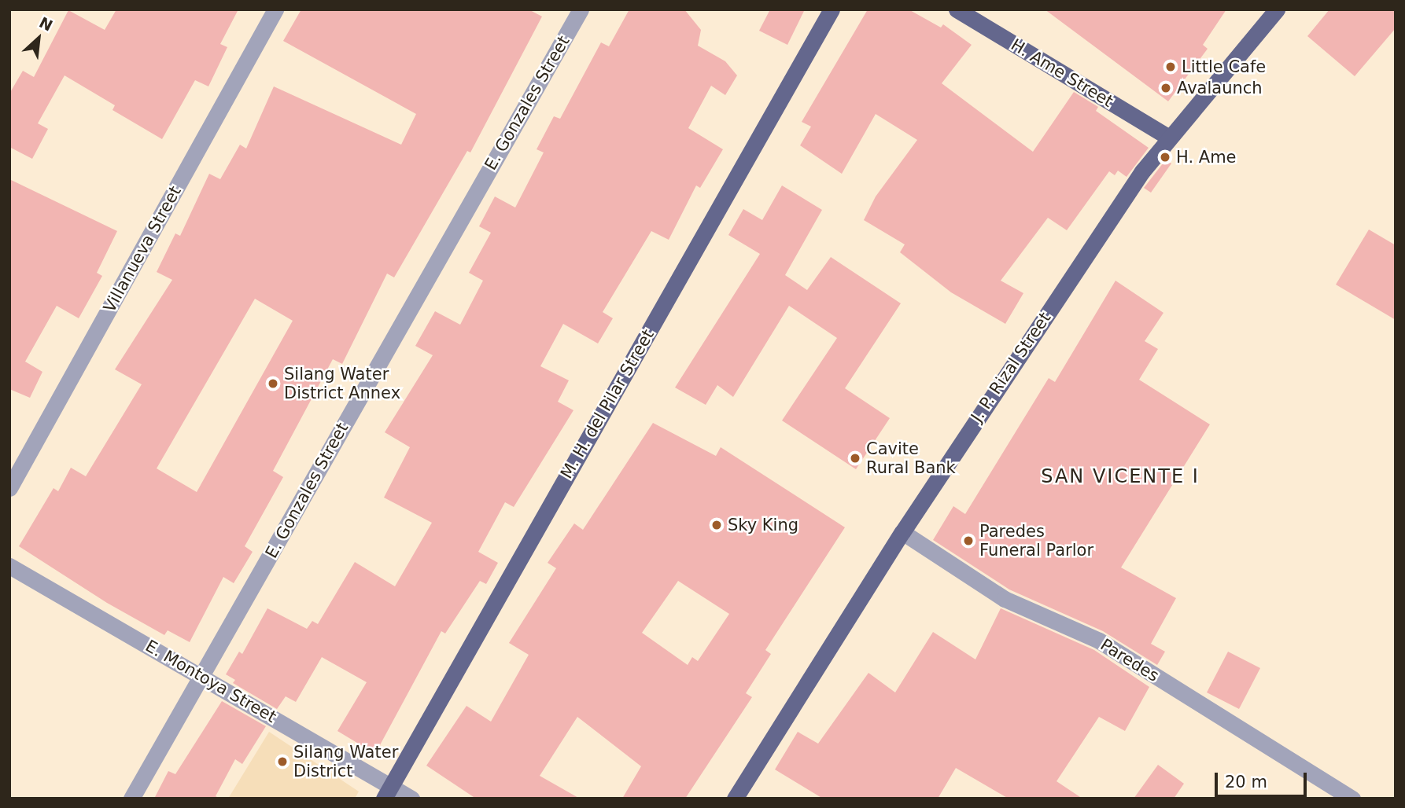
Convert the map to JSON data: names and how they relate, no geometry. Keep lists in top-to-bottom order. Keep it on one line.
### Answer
{"streets":{"main road":["H. Ame Street","J. P. Rizal Street","M. H. del Pilar Street"],"street":["E. Gonzales Street","Villanueva Street","Paredes","E. Montoya Street"]},"crossings":[["H. Ame Street","J. P. Rizal Street"],["E. Gonzales Street","E. Montoya Street"],["J. P. Rizal Street","Paredes"],["M. H. del Pilar Street","E. Montoya Street"]],"districts":["SAN VICENTE I"],"places":["Little Cafe","Avalaunch","H. Ame","Silang Water District Annex","Cavite Rural Bank","Sky King","Paredes Funeral Parlor","Silang Water District"],"scale_bar":"20 m","north":"top right"}
